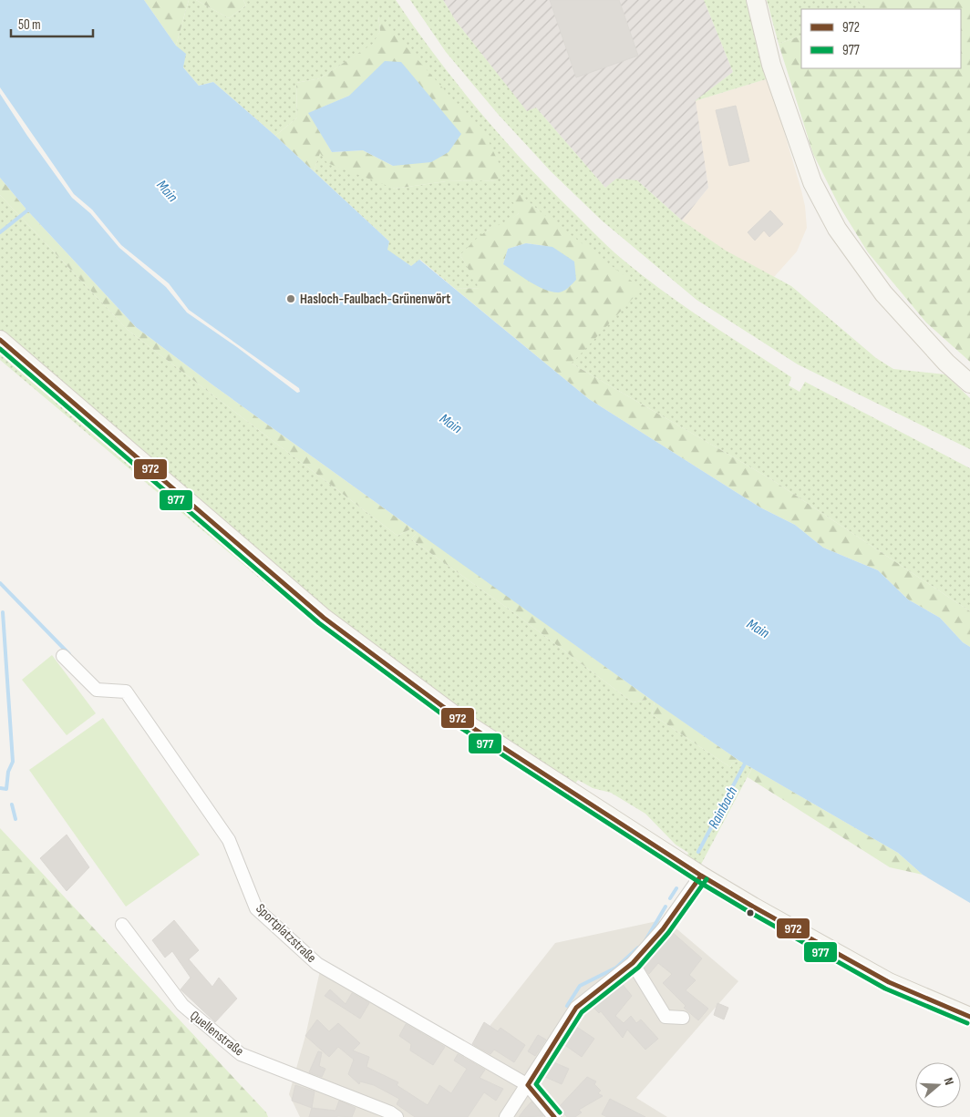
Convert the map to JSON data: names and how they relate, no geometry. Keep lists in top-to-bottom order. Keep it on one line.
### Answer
{"streets":{"street":["Sportplatzstraße","Quellenstraße"]},"water":["Main","Rainbach"],"places":["Hasloch-Faulbach-Grünenwört"],"lines":["transit line 972","transit line 977"],"legend":["972","977"],"scale_bar":"50 m","north":"right"}
